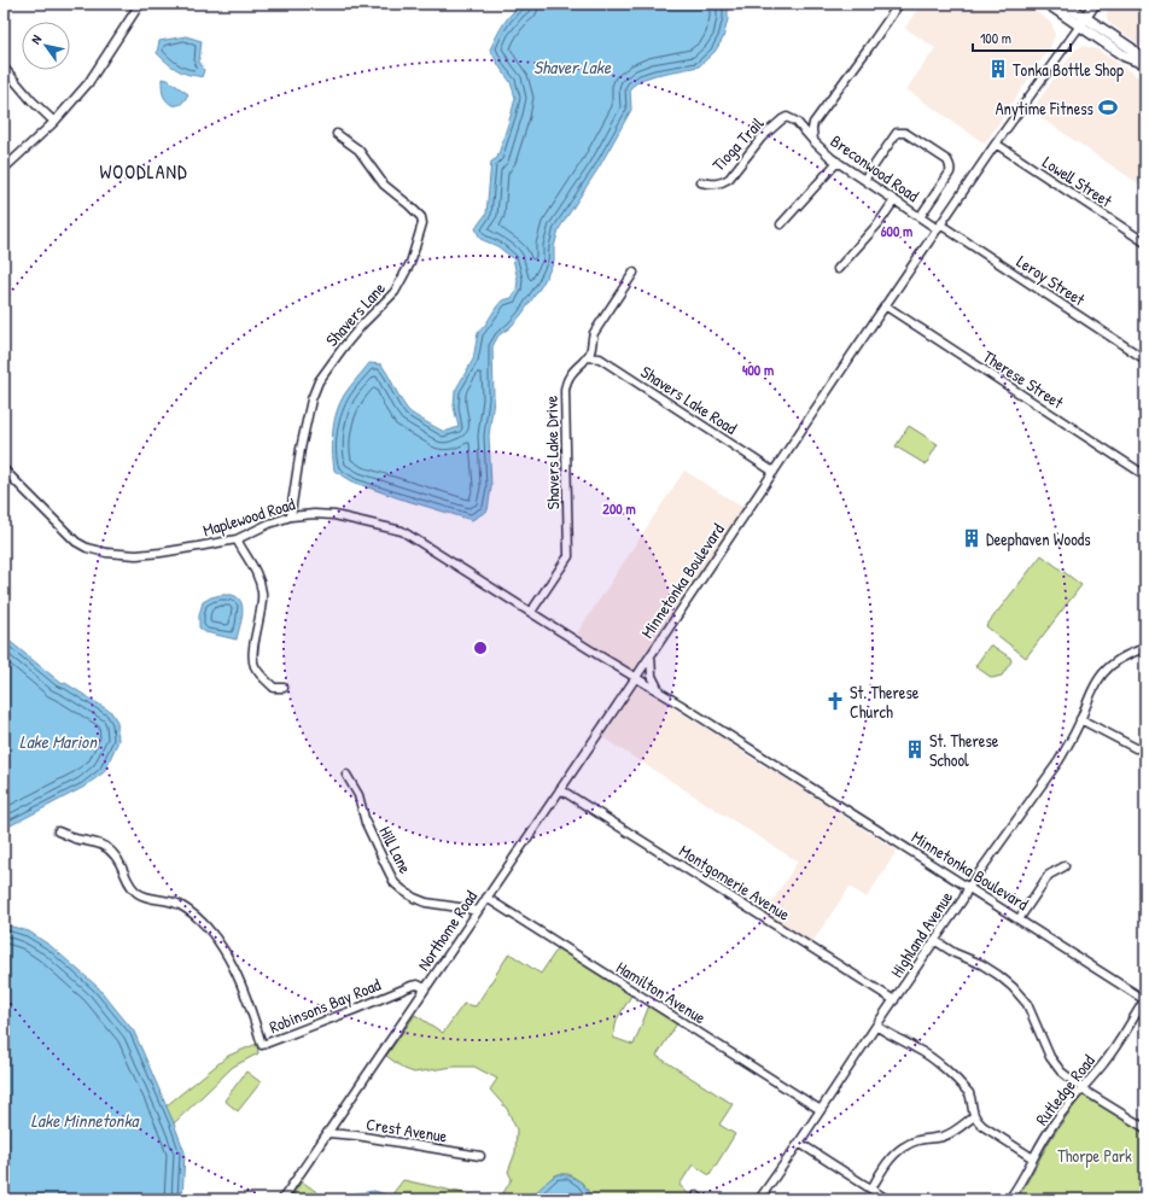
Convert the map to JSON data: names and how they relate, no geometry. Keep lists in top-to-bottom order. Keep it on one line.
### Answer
{"streets":{"main road":["Minnetonka Boulevard"],"street":["Tioga Trail","Breconwood Road","Lowell Street","Leroy Street","Shavers Lane","Therese Street","Shavers Lake Road","Shavers Lake Drive","Maplewood Road","Hill Lane","Montgomerie Avenue","Northome Road","Highland Avenue","Hamilton Avenue","Robinsons Bay Road","Rutledge Road","Crest Avenue"]},"crossings":[["Breconwood Road","Leroy Street"],["Breconwood Road","Minnetonka Boulevard"],["Lowell Street","Minnetonka Boulevard"],["Leroy Street","Minnetonka Boulevard"],["Shavers Lane","Maplewood Road"],["Therese Street","Minnetonka Boulevard"],["Shavers Lake Road","Shavers Lake Drive"],["Shavers Lake Road","Minnetonka Boulevard"],["Shavers Lake Drive","Maplewood Road"],["Maplewood Road","Minnetonka Boulevard"],["Maplewood Road","Northome Road"],["Minnetonka Boulevard","Northome Road"],["Minnetonka Boulevard","Highland Avenue"],["Minnetonka Boulevard","Rutledge Road"],["Hill Lane","Northome Road"],["Montgomerie Avenue","Northome Road"],["Montgomerie Avenue","Highland Avenue"],["Northome Road","Hamilton Avenue"],["Northome Road","Robinsons Bay Road"],["Northome Road","Crest Avenue"],["Highland Avenue","Hamilton Avenue"]],"districts":["WOODLAND"],"water":["Shaver Lake","Lake Marion","Lake Minnetonka"],"parks":["Thorpe Park"],"places":{"building":["Tonka Bottle Shop","Deephaven Woods","St. Therese School"],"sports":["Anytime Fitness"],"church":["St. Therese Church"]},"scale_bar":"100 m","north":"top left","rings":["600 m","400 m","200 m"]}
